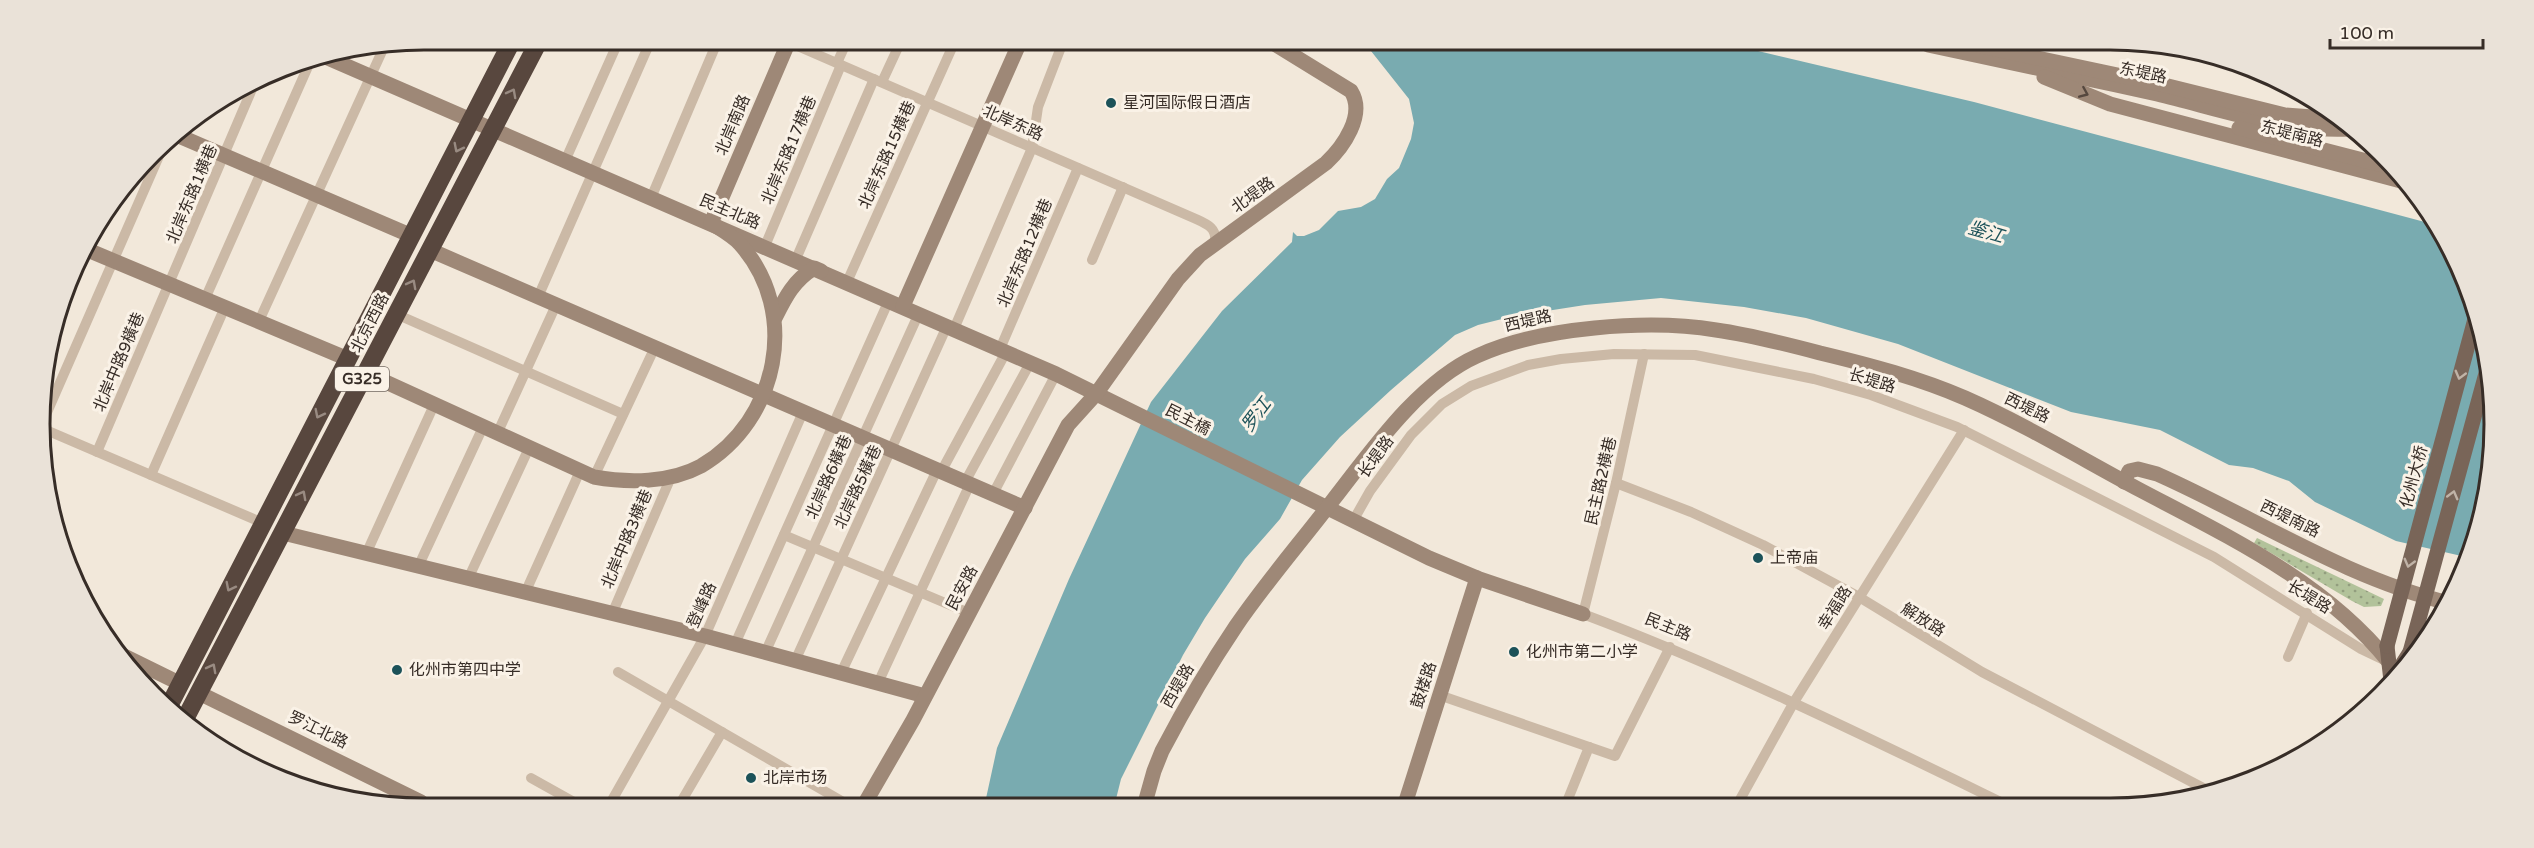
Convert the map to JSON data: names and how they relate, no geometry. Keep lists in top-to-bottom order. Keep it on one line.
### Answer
{"streets":{"highway":["北京西路","G325"],"main road":["化州大桥"],"street":["东堤路","北岸东路","北岸南路","东堤南路","北岸东路17横巷","北岸东路15横巷","北岸东路1横巷","北堤路","民主北路","北岸东路12横巷","西堤路","北岸中路9橫巷","长堤路","民主橋","北岸路6橫巷","民主路2横巷","北岸路5橫巷","西堤南路","北岸中路3横巷","民安路","登峰路","幸福路","解放路","民主路","鼓楼路","罗江北路"]},"crossings":[["北岸东路","北岸东路17横巷"],["北岸东路","北岸东路15横巷"],["北岸东路","北堤路"],["北岸东路","北岸东路12横巷"],["北岸东路","北岸路5橫巷"],["北岸南路","民主北路"],["北岸东路17横巷","民主北路"],["北岸东路15横巷","民主北路"],["北岸东路1横巷","北岸中路9橫巷"],["北堤路","民主北路"],["北堤路","民安路"],["民主北路","北岸东路12横巷"],["民主北路","北京西路"],["民主北路","民主橋"],["民主北路","北岸路6橫巷"],["民主北路","北岸路5橫巷"],["民主北路","民安路"],["西堤路","长堤路"],["西堤路","化州大桥"],["西堤路","西堤南路"],["西堤路","民主路"],["北京西路","罗江北路"],["长堤路","化州大桥"],["长堤路","民主路2横巷"],["长堤路","幸福路"],["长堤路","民主路"],["民主橋","民主路"],["民主路2横巷","解放路"],["民主路2横巷","民主路"],["幸福路","解放路"],["幸福路","民主路"],["民主路","鼓楼路"]],"water":["鉴江","罗江"],"places":["星河国际假日酒店","上帝庙","化州市第二小学","化州市第四中学","北岸市场"],"scale_bar":"100 m"}
